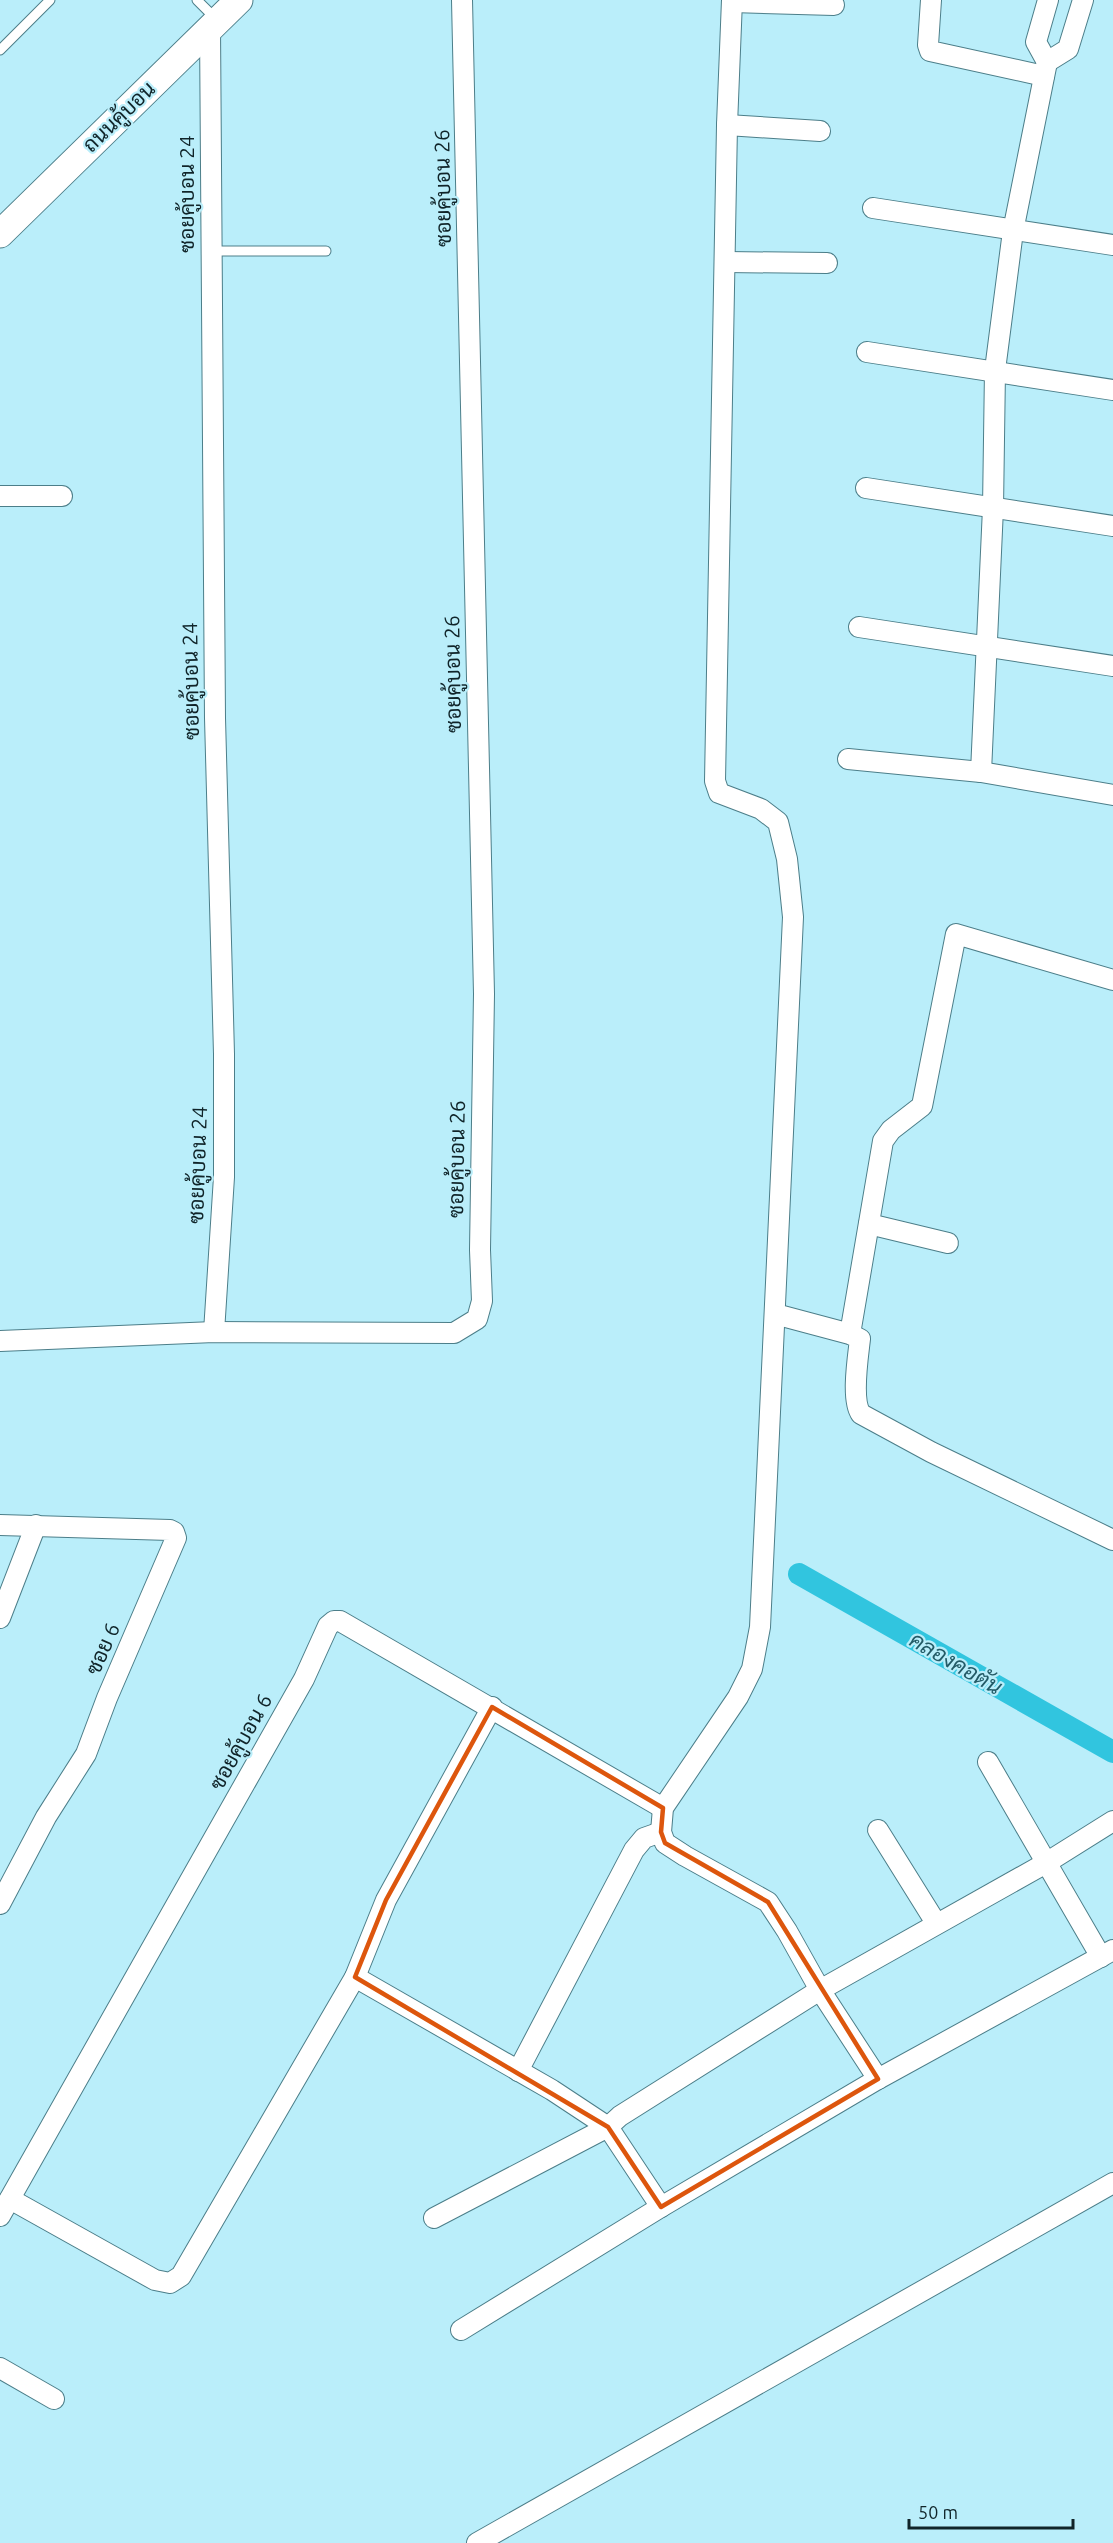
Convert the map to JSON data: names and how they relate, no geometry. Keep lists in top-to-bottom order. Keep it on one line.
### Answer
{"streets":{"main road":["ถนนคู้บอน"],"street":["ซอยคู้บอน 26","ซอยคู้บอน 24","ซอย 6","ซอยคู้บอน 6"]},"crossings":[["ถนนคู้บอน","ซอยคู้บอน 24"],["ซอยคู้บอน 26","ซอยคู้บอน 24"]],"water":["คลองคอตัน"],"scale_bar":"50 m"}
